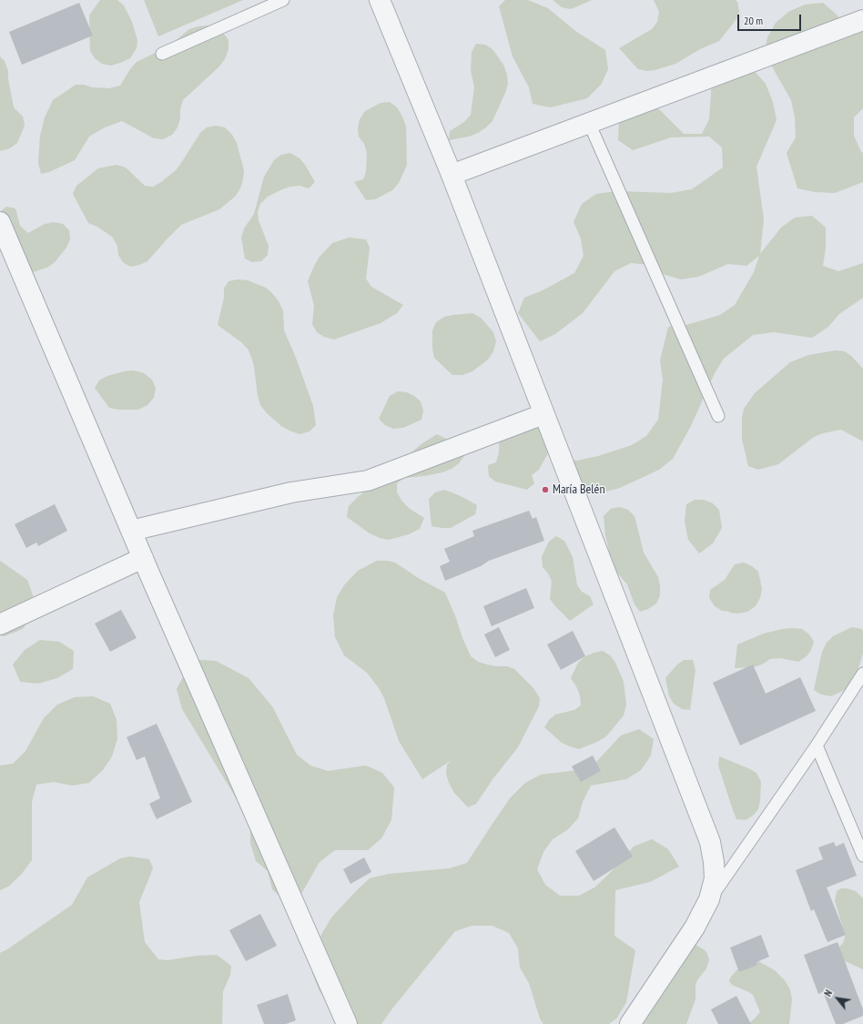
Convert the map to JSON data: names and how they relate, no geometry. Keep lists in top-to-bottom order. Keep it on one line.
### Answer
{"places":["María Belén"],"scale_bar":"20 m","north":"top left"}
